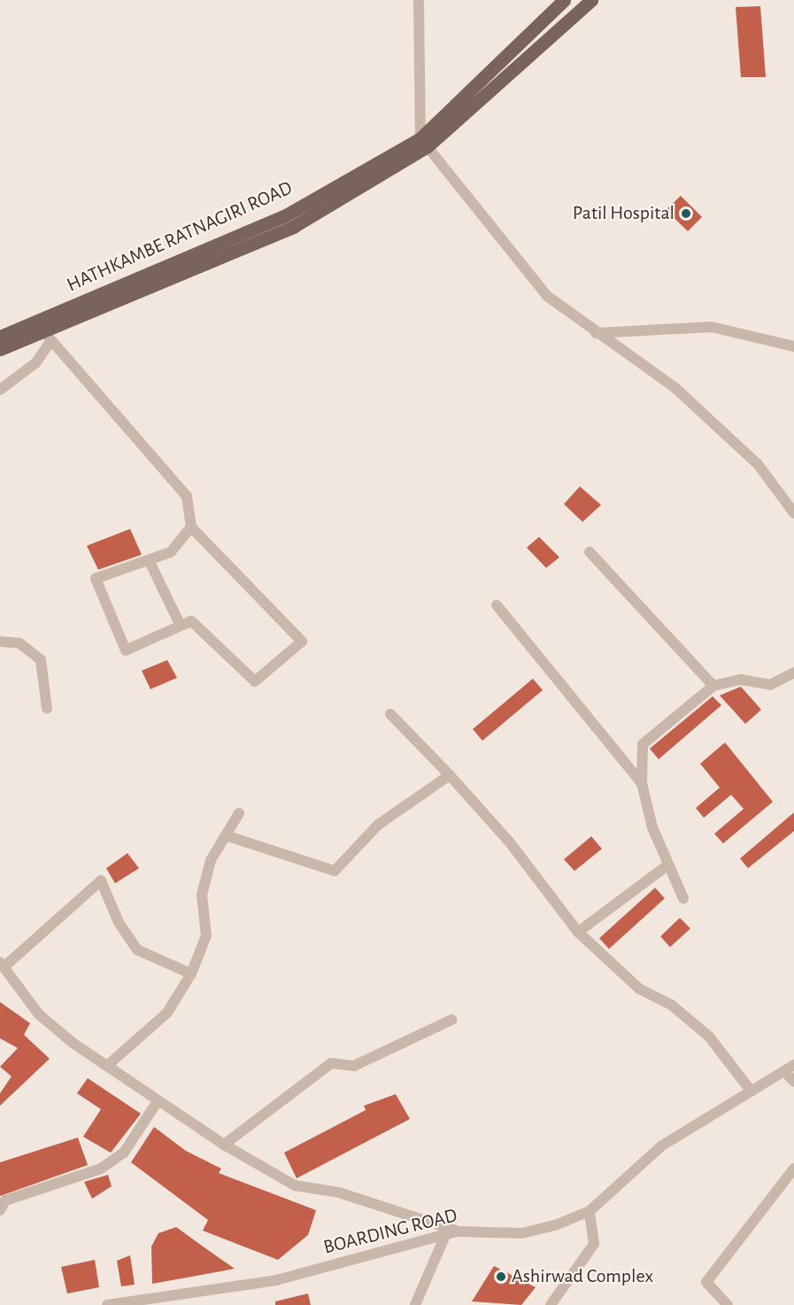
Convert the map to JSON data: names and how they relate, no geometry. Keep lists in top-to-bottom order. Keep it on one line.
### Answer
{"streets":{"main road":["HATHKAMBE RATNAGIRI ROAD"],"street":["BOARDING ROAD"]},"places":["Patil Hospital","Ashirwad Complex"]}
